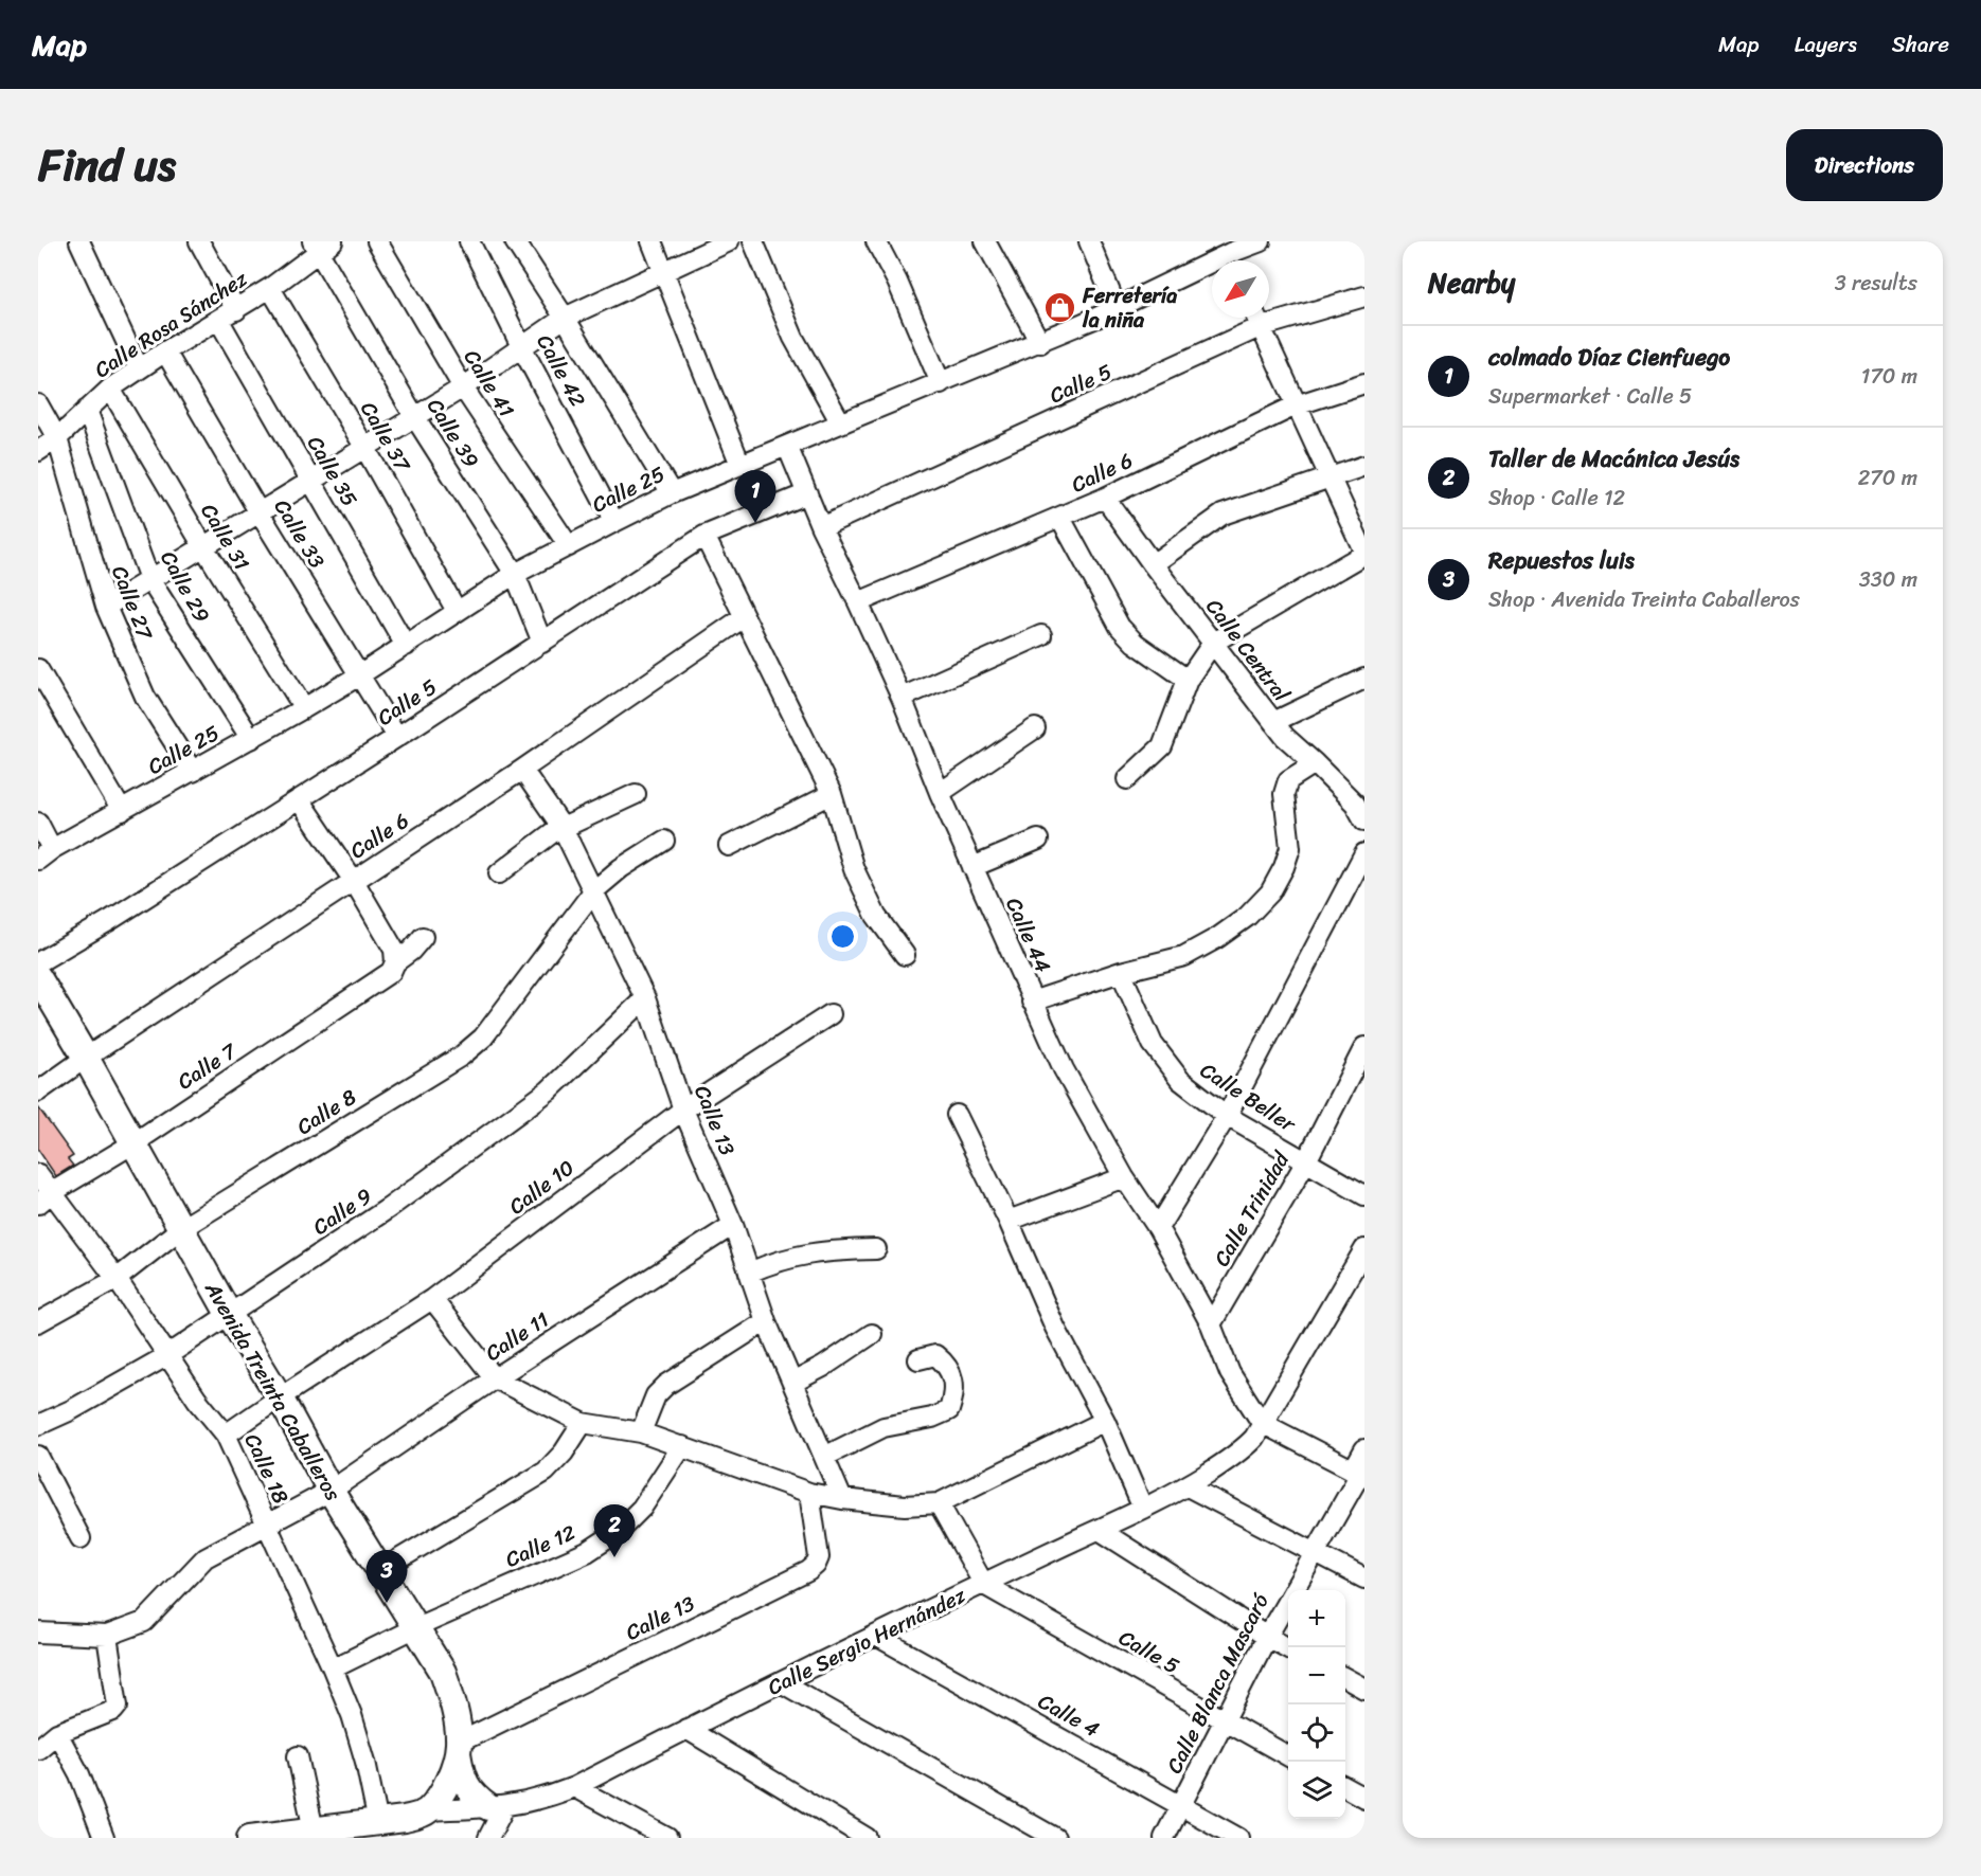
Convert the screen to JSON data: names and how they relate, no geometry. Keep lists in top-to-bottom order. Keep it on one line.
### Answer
{"streets":{"street":["Calle Rosa Sánchez","Calle 42","Calle 41","Calle 5","Calle 39","Calle 37","Calle 35","Calle 6","Calle 25","Calle 33","Calle 31","Calle 29","Calle 27","Calle Central","Calle 44","Calle 7","Calle Beller","Calle 8","Calle 13","Calle 10","Calle Trinidad","Calle 9","Calle 11","Avenida Treinta Caballeros","Calle 18","Calle 12","Calle Sergio Hernández","Calle Blanca Mascaró","Calle 4"]},"crossings":[["Calle Rosa Sánchez","Calle 39"],["Calle Rosa Sánchez","Calle 37"],["Calle Rosa Sánchez","Calle 35"],["Calle Rosa Sánchez","Calle 33"],["Calle Rosa Sánchez","Calle 31"],["Calle Rosa Sánchez","Calle 29"],["Calle Rosa Sánchez","Calle 27"],["Calle 42","Calle 25"],["Calle 41","Calle 25"],["Calle 5","Calle 39"],["Calle 5","Calle 33"],["Calle 5","Calle 44"],["Calle 5","Calle Sergio Hernández"],["Calle 5","Calle Blanca Mascaró"],["Calle 39","Calle 25"],["Calle 37","Calle 25"],["Calle 35","Calle 25"],["Calle 6","Calle Central"],["Calle 6","Calle 44"],["Calle 6","Calle 13"],["Calle 6","Avenida Treinta Caballeros"],["Calle 25","Calle 33"],["Calle 25","Calle 31"],["Calle 25","Calle 29"],["Calle 25","Calle 27"],["Calle 25","Calle 44"],["Calle 44","Calle Trinidad"],["Calle 44","Calle Sergio Hernández"],["Calle 7","Avenida Treinta Caballeros"],["Calle 7","Calle 18"],["Calle Beller","Calle Trinidad"],["Calle 8","Calle 13"],["Calle 8","Avenida Treinta Caballeros"],["Calle 8","Calle 18"],["Calle 13","Calle 10"],["Calle 13","Calle 9"],["Calle 13","Calle 11"],["Calle 13","Avenida Treinta Caballeros"],["Calle 10","Avenida Treinta Caballeros"],["Calle 10","Calle 18"],["Calle 9","Avenida Treinta Caballeros"],["Calle 9","Calle 18"],["Calle 11","Avenida Treinta Caballeros"],["Calle 11","Calle 18"],["Avenida Treinta Caballeros","Calle 12"],["Avenida Treinta Caballeros","Calle Sergio Hernández"],["Calle 18","Calle 12"],["Calle 18","Calle Sergio Hernández"],["Calle Sergio Hernández","Calle 4"],["Calle Blanca Mascaró","Calle 4"]],"places":{"shop":["Ferretería la niña"]},"north":"bottom left","page":{"header":"Map","nav":["Map","Layers","Share"],"title":"Find us","buttons":"Directions","heading":["Nearby","3 results"],"list":[{"mark":"1","name":"colmado Díaz Cienfuego","note":"Supermarket · Calle 5","value":"170 m"},{"mark":"2","name":"Taller de Macánica Jesús","note":"Shop · Calle 12","value":"270 m"},{"mark":"3","name":"Repuestos luis","note":"Shop · Avenida Treinta Caballeros","value":"330 m"}],"pins":["1","2","3"],"map_buttons":["+","−"]}}
